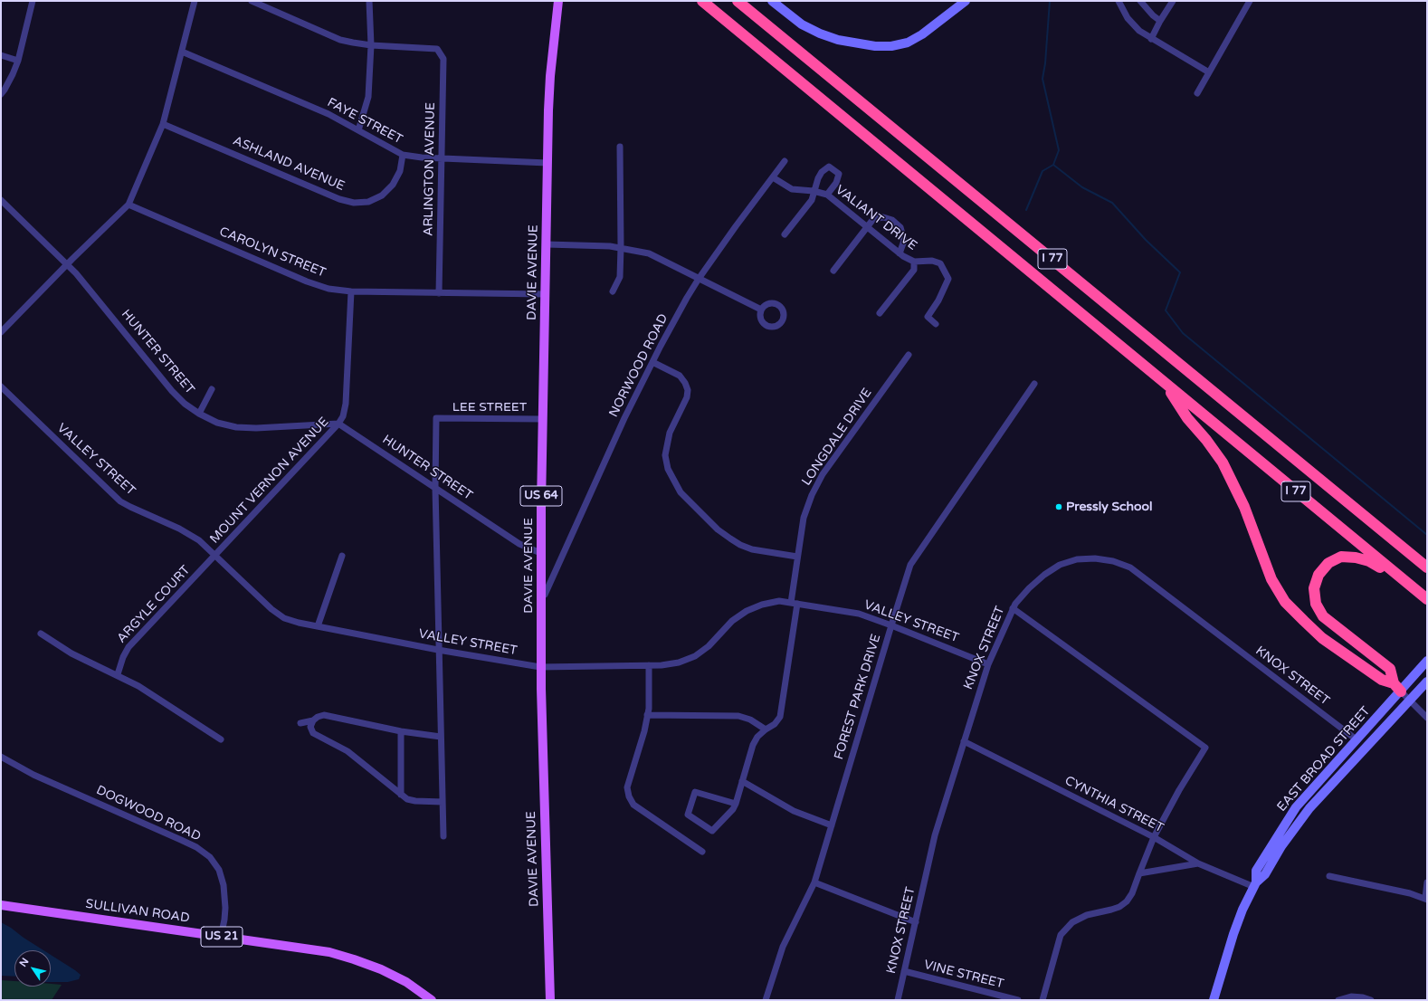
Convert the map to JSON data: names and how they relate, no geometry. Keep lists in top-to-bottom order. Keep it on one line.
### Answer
{"streets":{"highway":["I 77"],"main road":["DAVIE AVENUE","US 64","EAST BROAD STREET","SULLIVAN ROAD","US 21"],"street":["FAYE STREET","ASHLAND AVENUE","ARLINGTON AVENUE","VALIANT DRIVE","CAROLYN STREET","HUNTER STREET","NORWOOD ROAD","LEE STREET","LONGDALE DRIVE","VALLEY STREET","MOUNT VERNON AVENUE","ARGYLE COURT","KNOX STREET","FOREST PARK DRIVE","CYNTHIA STREET","DOGWOOD ROAD","VINE STREET"]},"crossings":[["FAYE STREET","ASHLAND AVENUE"],["FAYE STREET","ARLINGTON AVENUE"],["FAYE STREET","DAVIE AVENUE"],["ARLINGTON AVENUE","CAROLYN STREET"],["VALIANT DRIVE","NORWOOD ROAD"],["CAROLYN STREET","DAVIE AVENUE"],["CAROLYN STREET","MOUNT VERNON AVENUE"],["DAVIE AVENUE","HUNTER STREET"],["DAVIE AVENUE","NORWOOD ROAD"],["DAVIE AVENUE","LEE STREET"],["DAVIE AVENUE","VALLEY STREET"],["HUNTER STREET","LEE STREET"],["HUNTER STREET","MOUNT VERNON AVENUE"],["LONGDALE DRIVE","VALLEY STREET"],["VALLEY STREET","MOUNT VERNON AVENUE"],["VALLEY STREET","ARGYLE COURT"],["VALLEY STREET","KNOX STREET"],["VALLEY STREET","FOREST PARK DRIVE"],["MOUNT VERNON AVENUE","ARGYLE COURT"],["KNOX STREET","EAST BROAD STREET"],["KNOX STREET","CYNTHIA STREET"],["KNOX STREET","VINE STREET"],["EAST BROAD STREET","CYNTHIA STREET"],["DOGWOOD ROAD","SULLIVAN ROAD"]],"places":["Pressly School"],"north":"top left"}
